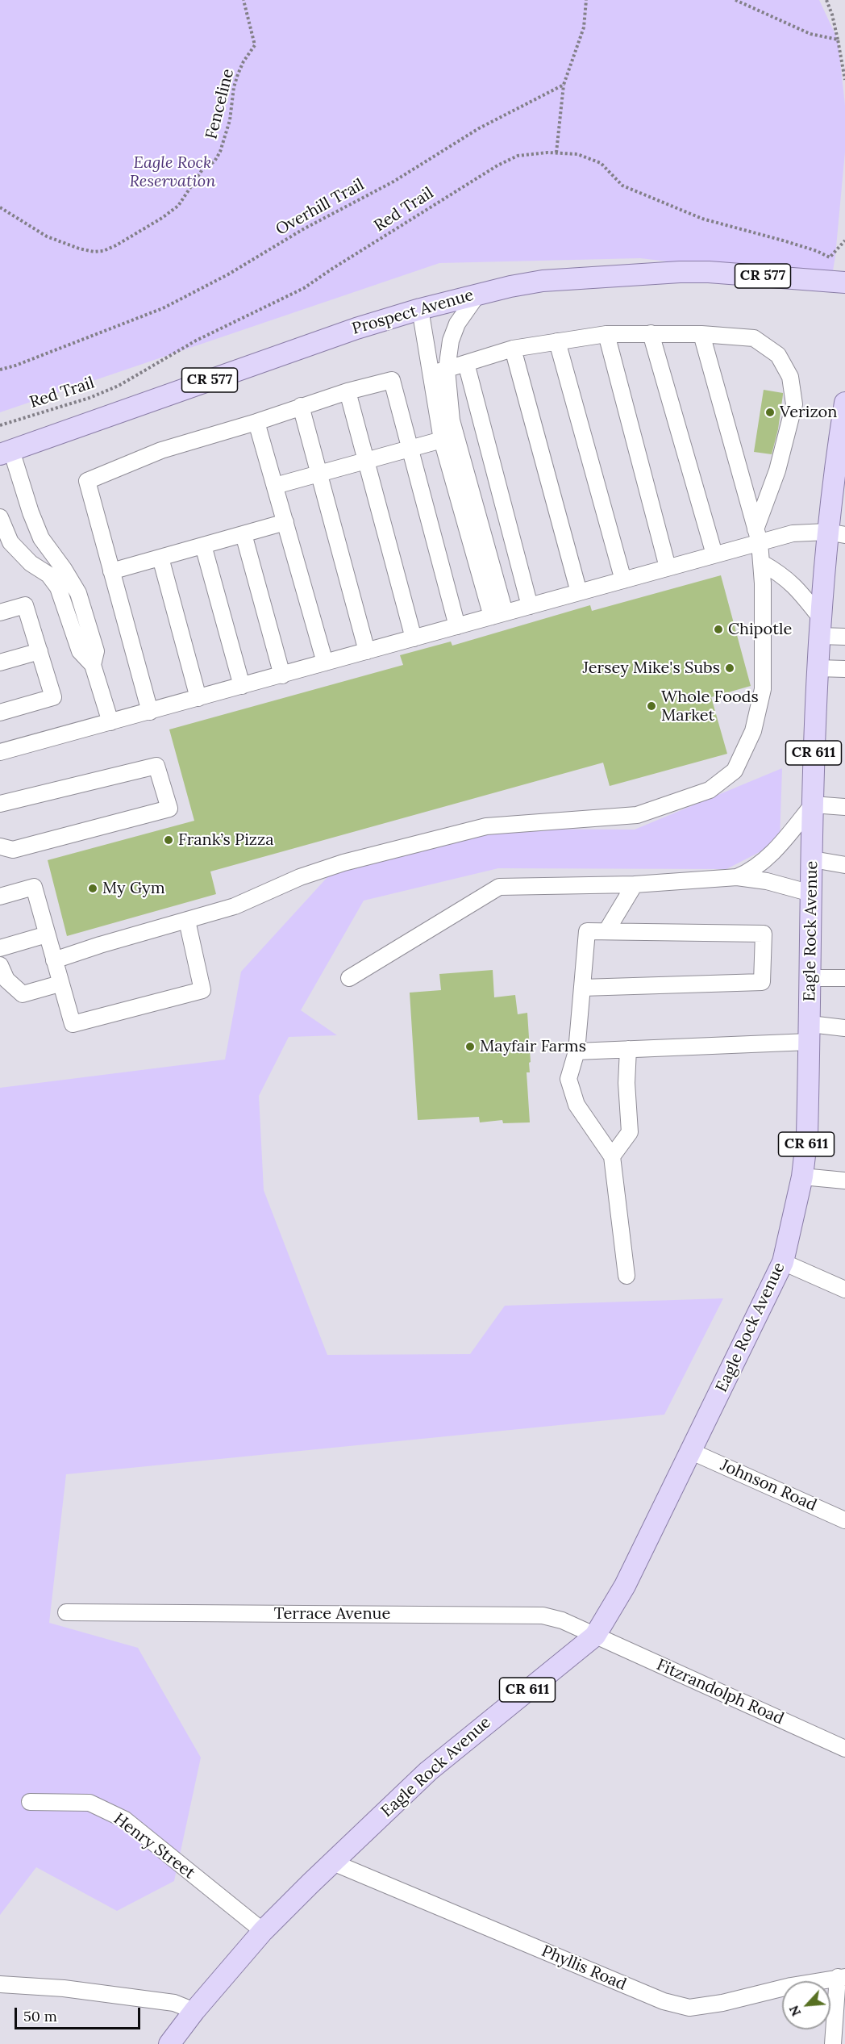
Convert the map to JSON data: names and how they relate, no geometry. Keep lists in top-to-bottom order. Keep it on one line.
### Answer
{"streets":{"main road":["CR 577","Prospect Avenue","CR 611","Eagle Rock Avenue"],"street":["Johnson Road","Terrace Avenue","Fitzrandolph Road","Henry Street","Phyllis Road"],"path":["Fenceline","Overhill Trail","Red Trail"]},"crossings":[["Eagle Rock Avenue","Johnson Road"],["Eagle Rock Avenue","Terrace Avenue"],["Eagle Rock Avenue","Fitzrandolph Road"],["Eagle Rock Avenue","Henry Street"],["Eagle Rock Avenue","Phyllis Road"],["Terrace Avenue","Fitzrandolph Road"]],"parks":["Eagle Rock Reservation"],"places":["Verizon","Chipotle","Jersey Mike's Subs","Whole Foods Market","Frank’s Pizza","My Gym","Mayfair Farms"],"scale_bar":"50 m","north":"bottom left"}
